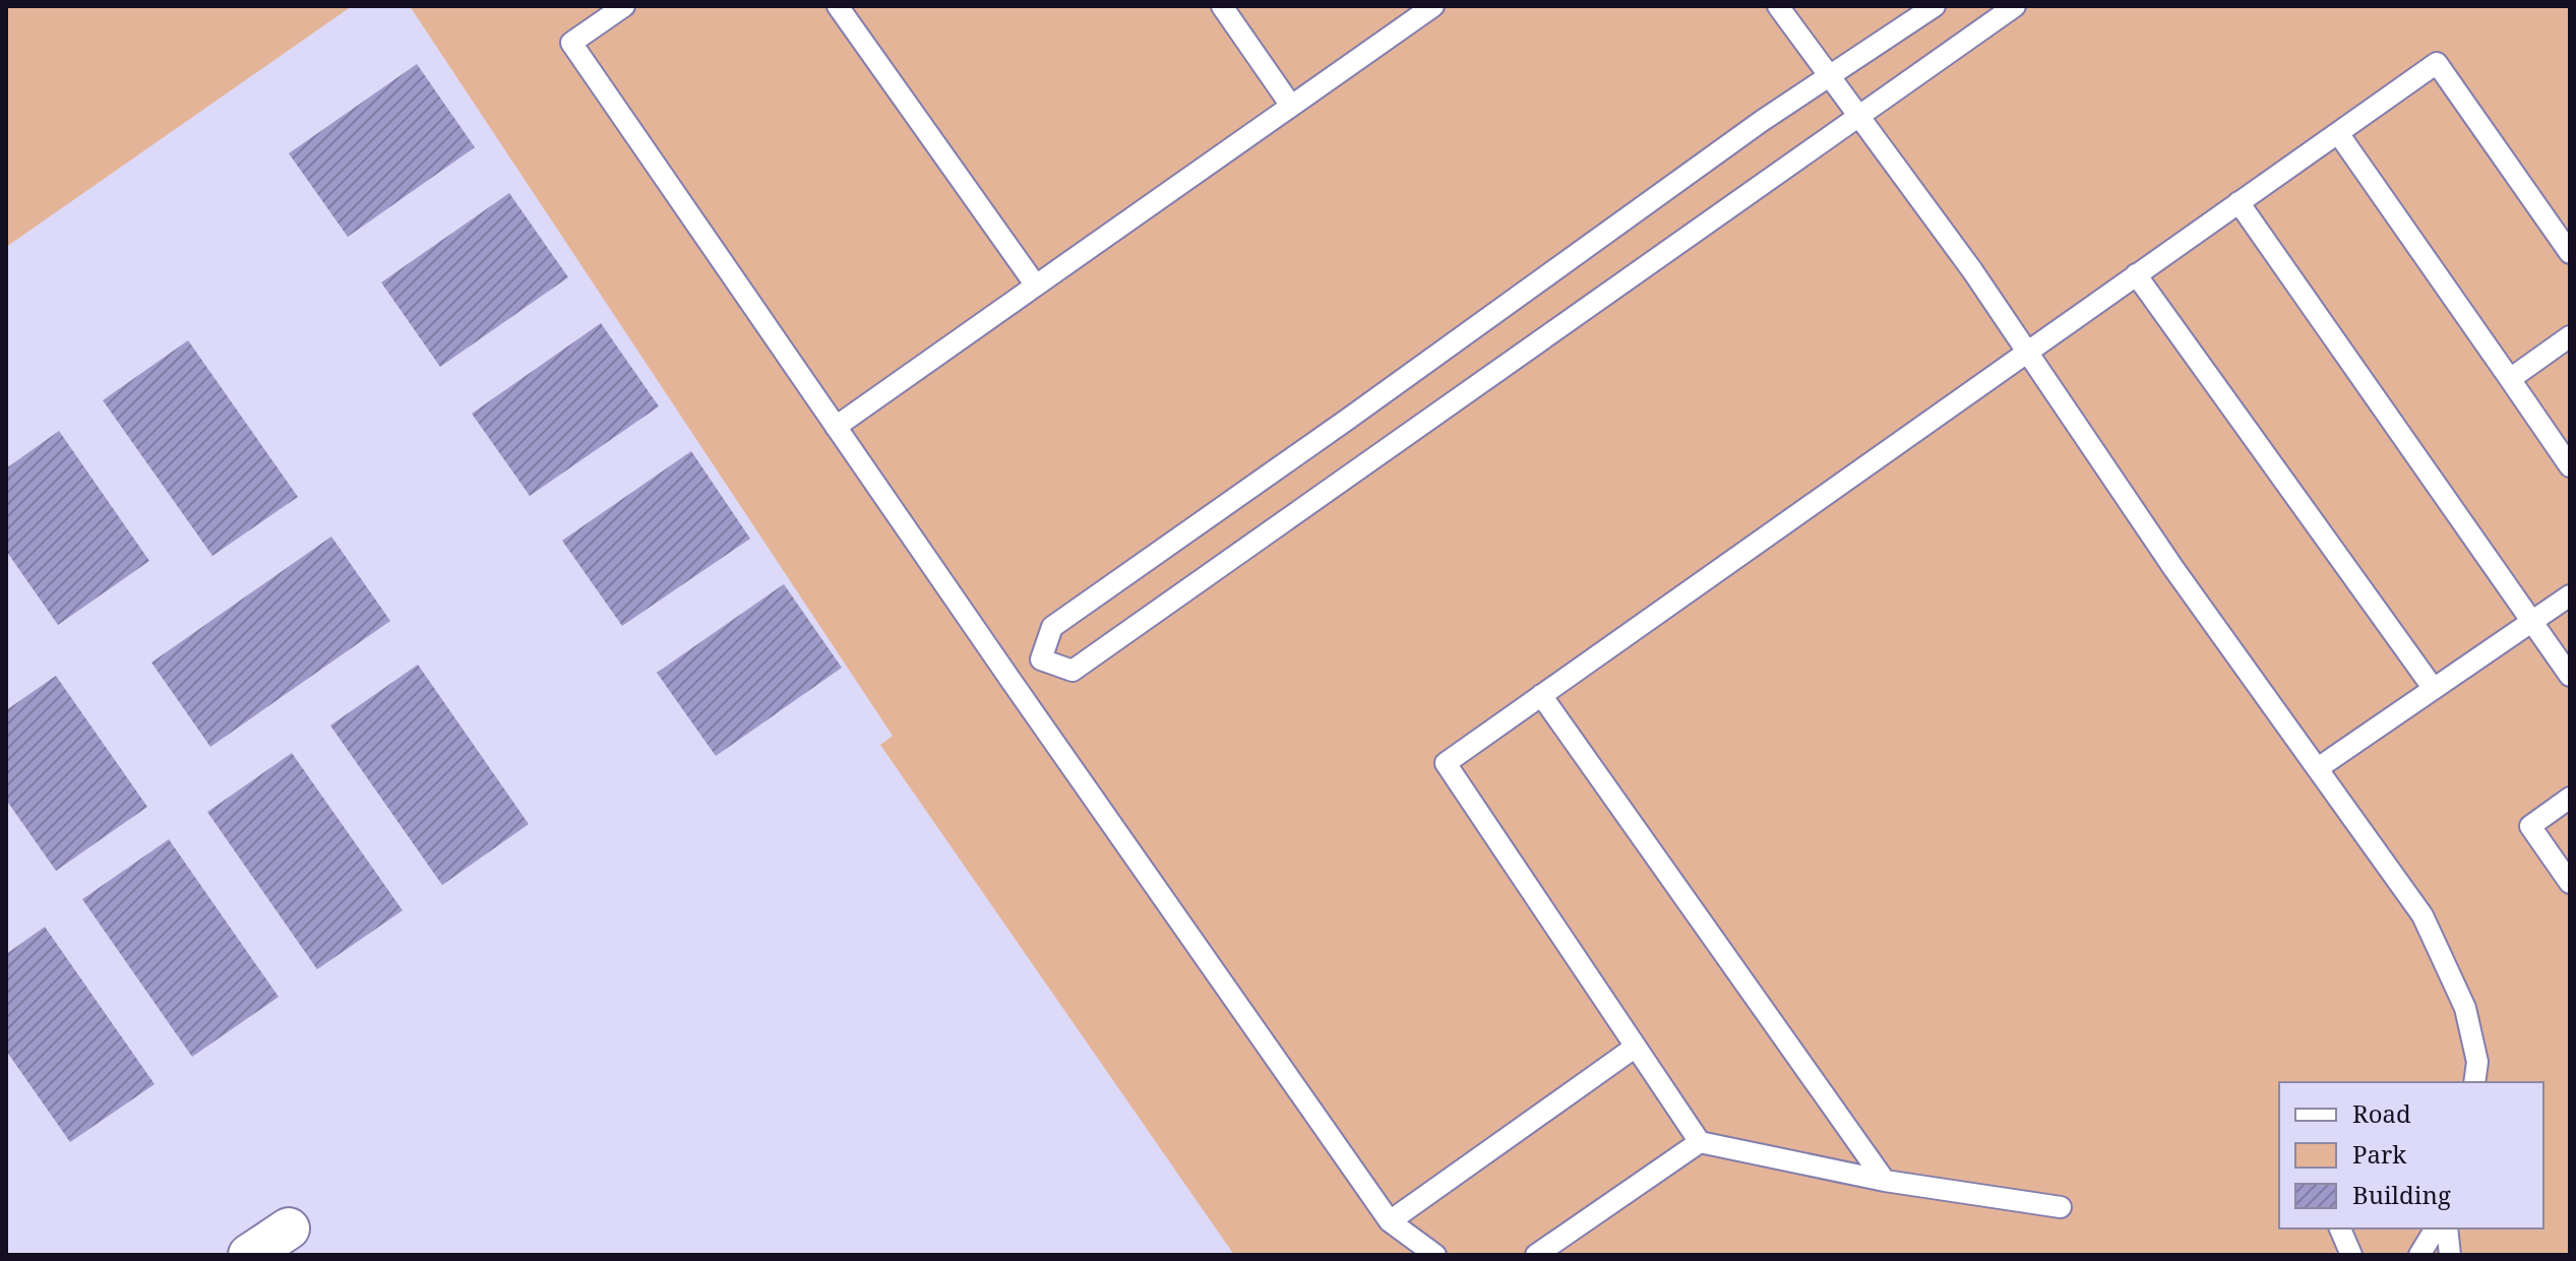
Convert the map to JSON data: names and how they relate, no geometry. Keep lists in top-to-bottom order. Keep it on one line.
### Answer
{"legend":["Road","Park","Building"]}
